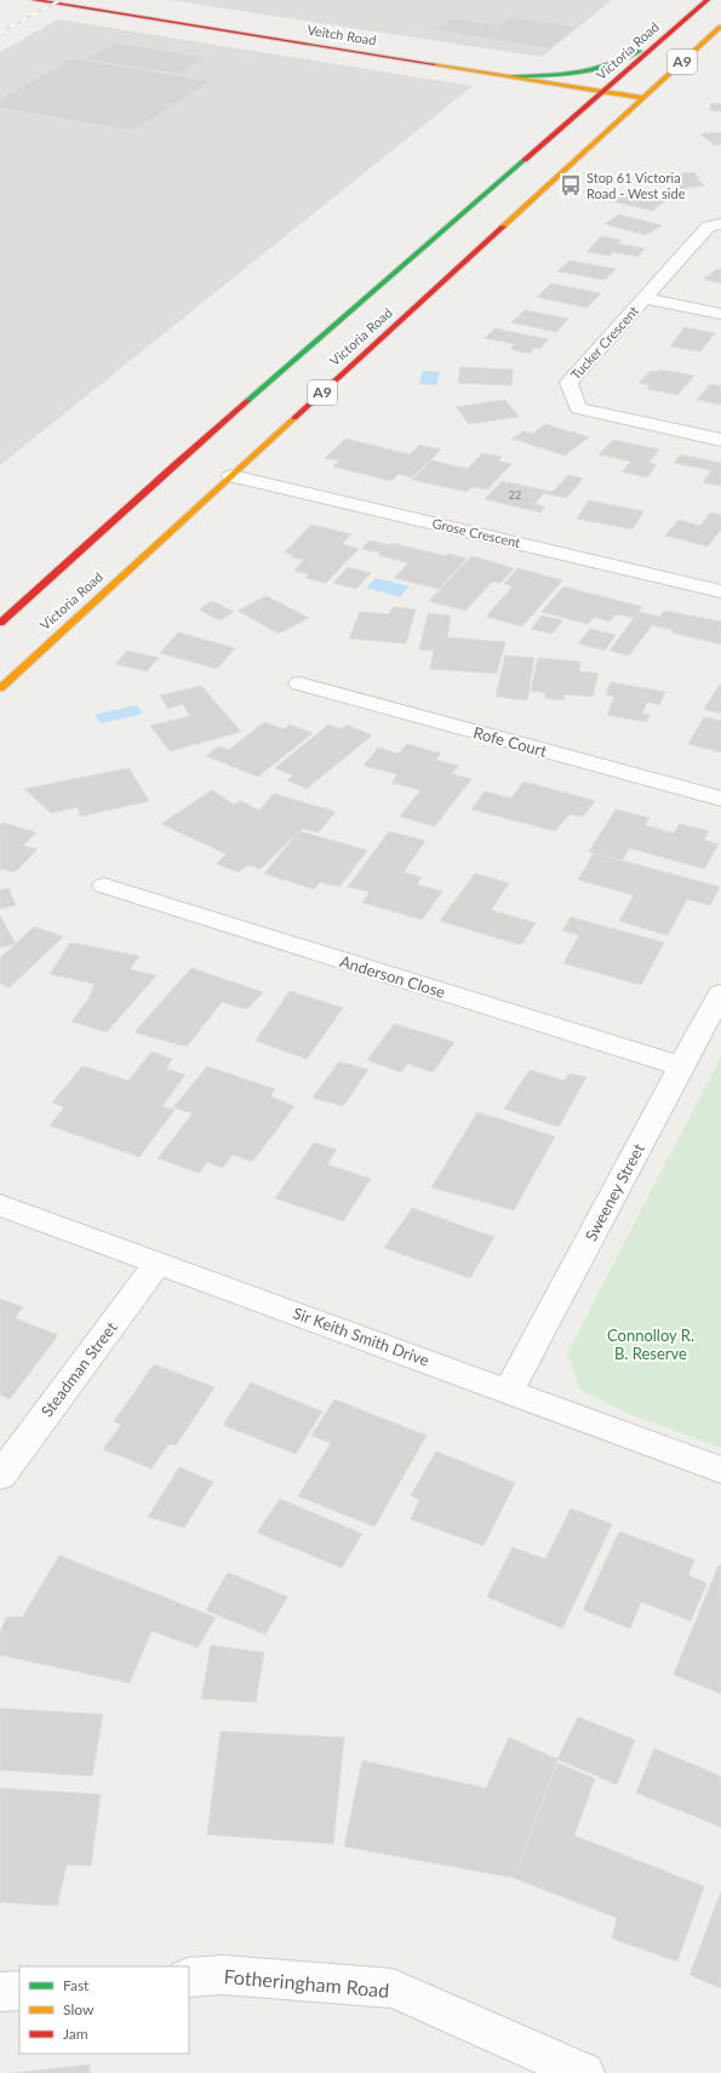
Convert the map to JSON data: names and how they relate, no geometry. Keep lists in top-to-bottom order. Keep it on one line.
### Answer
{"streets":{"main road":["Veitch Road","Victoria Road","A9"],"street":["Tucker Crescent","Grose Crescent","Rofe Court","Anderson Close","Sweeney Street","Sir Keith Smith Drive","Steadman Street","Fotheringham Road"]},"crossings":[["Veitch Road","Victoria Road"],["Victoria Road","Grose Crescent"],["Anderson Close","Sweeney Street"],["Sweeney Street","Sir Keith Smith Drive"],["Sir Keith Smith Drive","Steadman Street"]],"parks":["Connolloy R. B. Reserve"],"places":{"bus stop":["Stop 61 Victoria Road - West side"]},"house_numbers":["22"],"legend":["Fast","Slow","Jam"]}
